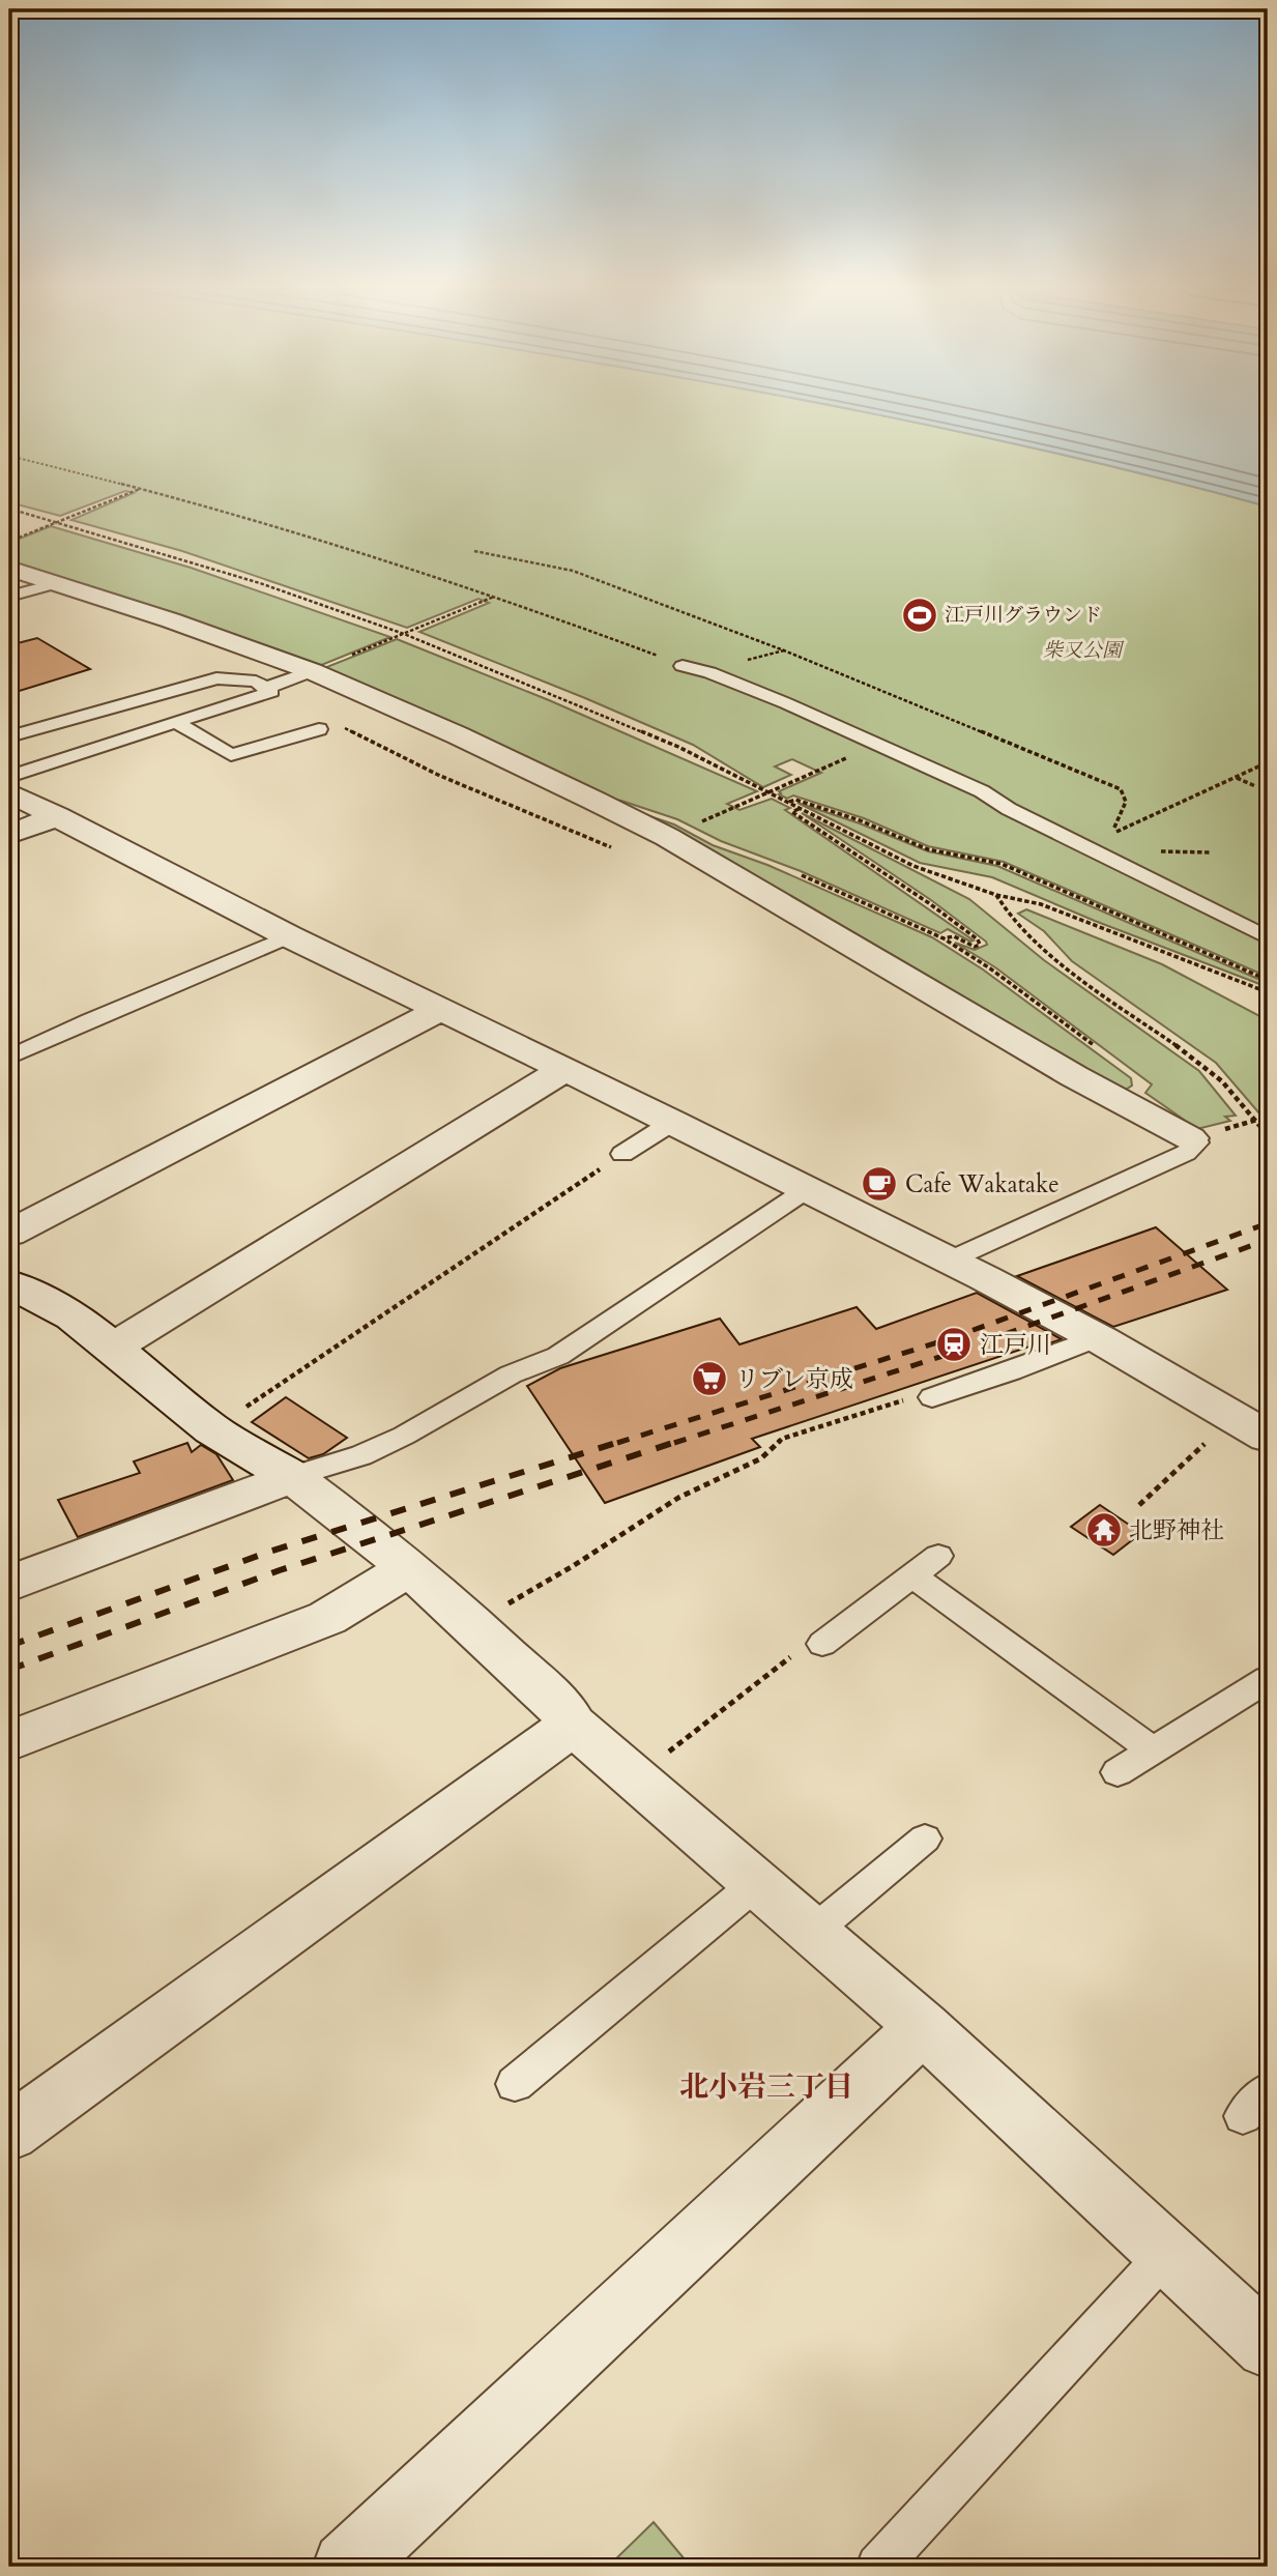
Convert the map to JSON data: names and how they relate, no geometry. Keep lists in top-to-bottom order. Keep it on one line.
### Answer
{"districts":["北小岩三丁目"],"parks":["柴又公園"],"places":{"sports":["江戸川グラウンド"],"cafe":["Cafe Wakatake"],"station":["江戸川"],"supermarket":["リブレ京成"],"temple":["北野神社"]}}
